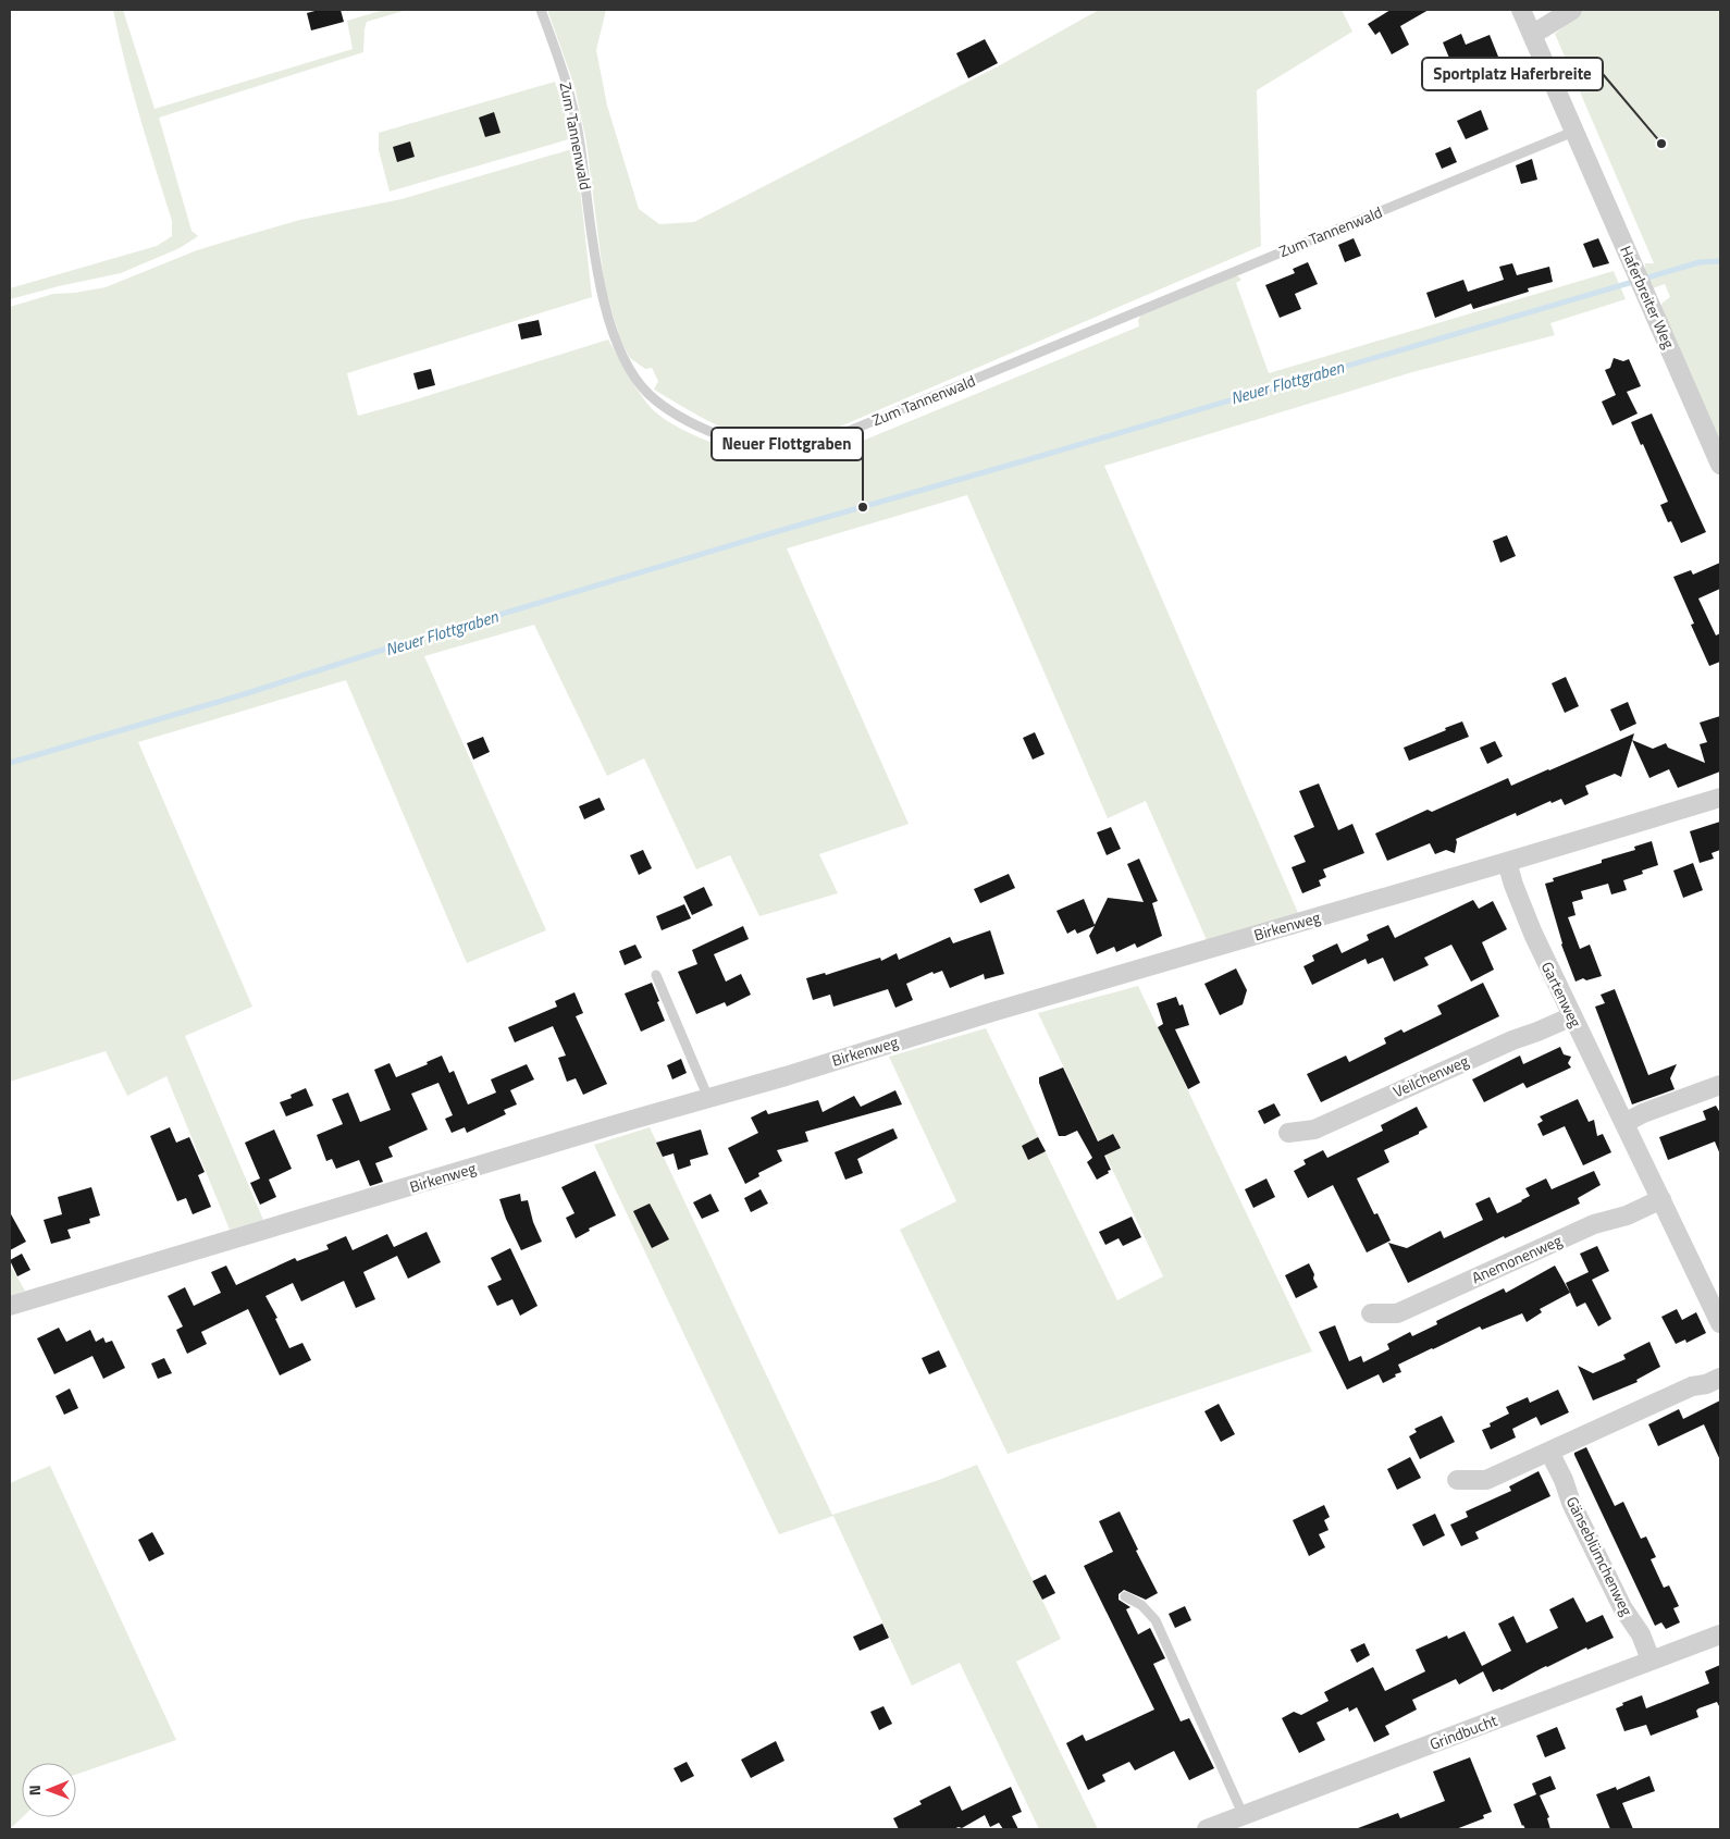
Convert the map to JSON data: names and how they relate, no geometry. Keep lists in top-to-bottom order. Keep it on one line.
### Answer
{"streets":{"street":["Haferbreiter Weg","Birkenweg","Gartenweg","Veilchenweg","Anemonenweg","Gänseblümchenweg","Grindbucht"],"lane":["Zum Tannenwald"]},"crossings":[["Zum Tannenwald","Haferbreiter Weg"],["Birkenweg","Gartenweg"],["Gartenweg","Veilchenweg"],["Gartenweg","Anemonenweg"],["Gänseblümchenweg","Grindbucht"]],"water":["Neuer Flottgraben"],"places":["Sportplatz Haferbreite","Neuer Flottgraben"],"north":"left"}
